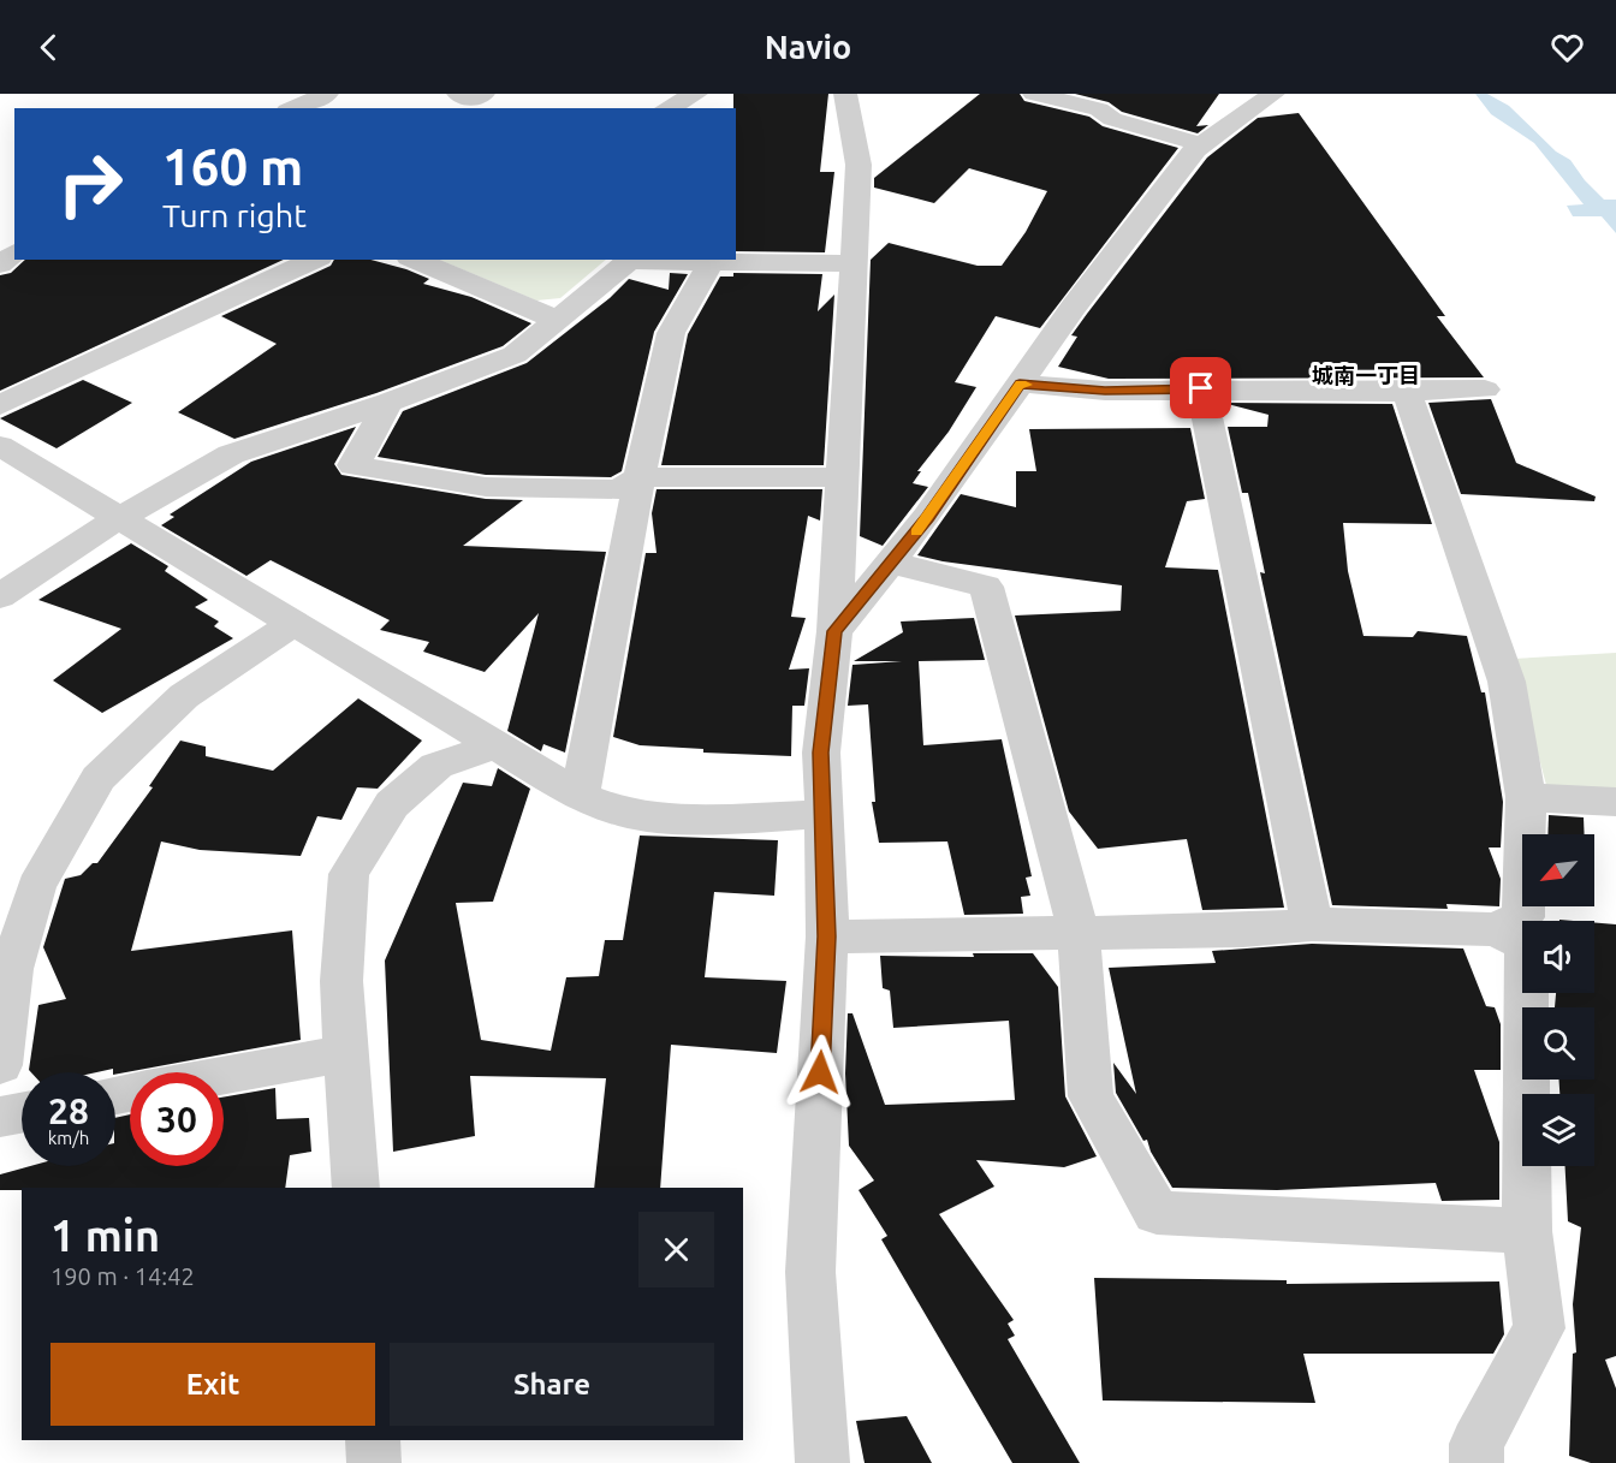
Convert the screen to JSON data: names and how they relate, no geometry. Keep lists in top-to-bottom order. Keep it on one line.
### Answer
{"districts":["城南一丁目"],"north":"bottom left","page":{"header":"Navio","turn":["160 m","Turn right"],"speed":"28 km/h","limit":"30","heading":["1 min","190 m · 14:42"],"buttons":["Exit","Share"]}}
